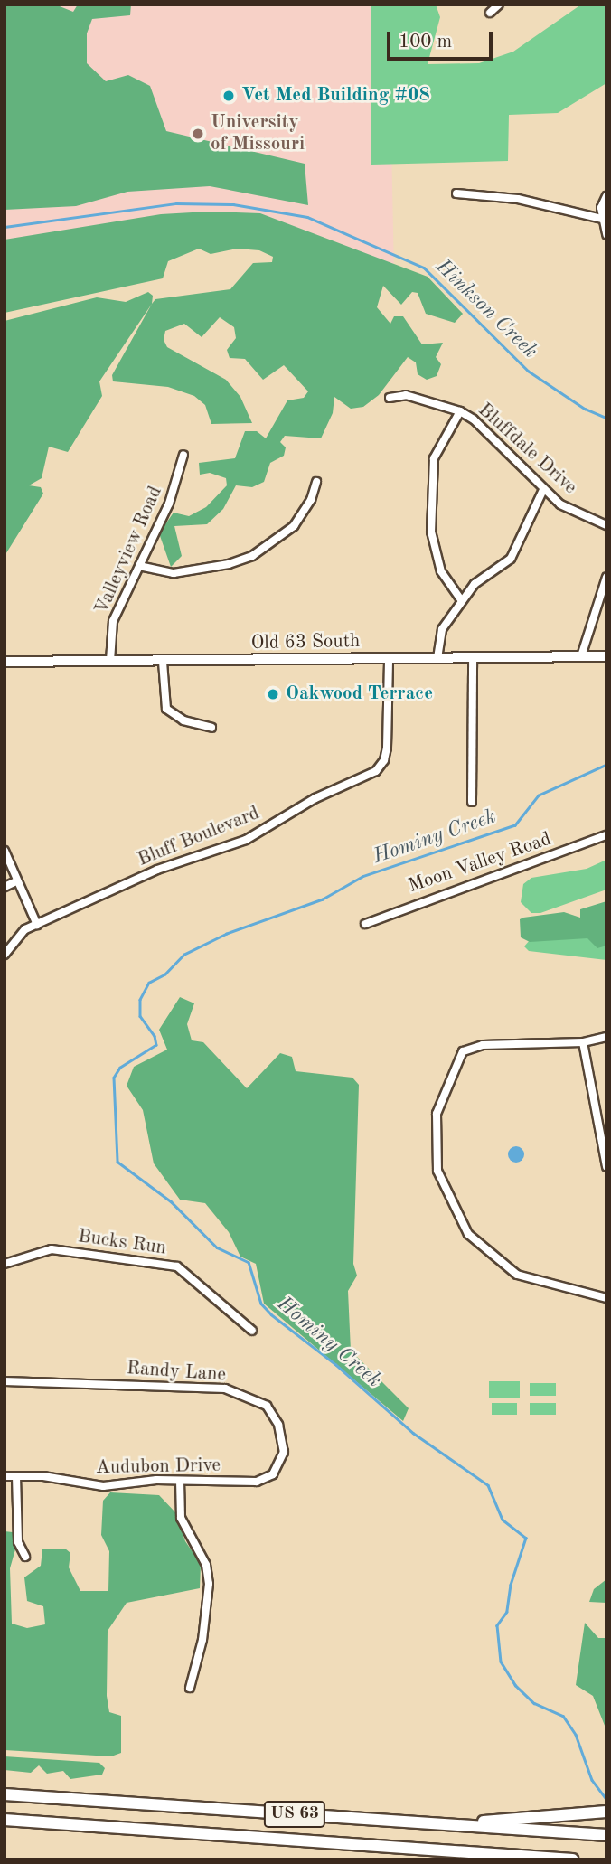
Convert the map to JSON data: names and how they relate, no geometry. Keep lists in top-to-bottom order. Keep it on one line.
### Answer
{"streets":{"highway":["US 63"],"main road":["Old 63 South"],"street":["Bluffdale Drive","Valleyview Road","Bluff Boulevard","Moon Valley Road","Bucks Run","Randy Lane","Audubon Drive"]},"crossings":[["Valleyview Road","Old 63 South"],["Old 63 South","Bluff Boulevard"],["Randy Lane","Audubon Drive"]],"water":["Hinkson Creek","Hominy Creek"],"places":["Vet Med Building #08","University of Missouri","Oakwood Terrace"],"scale_bar":"100 m"}
